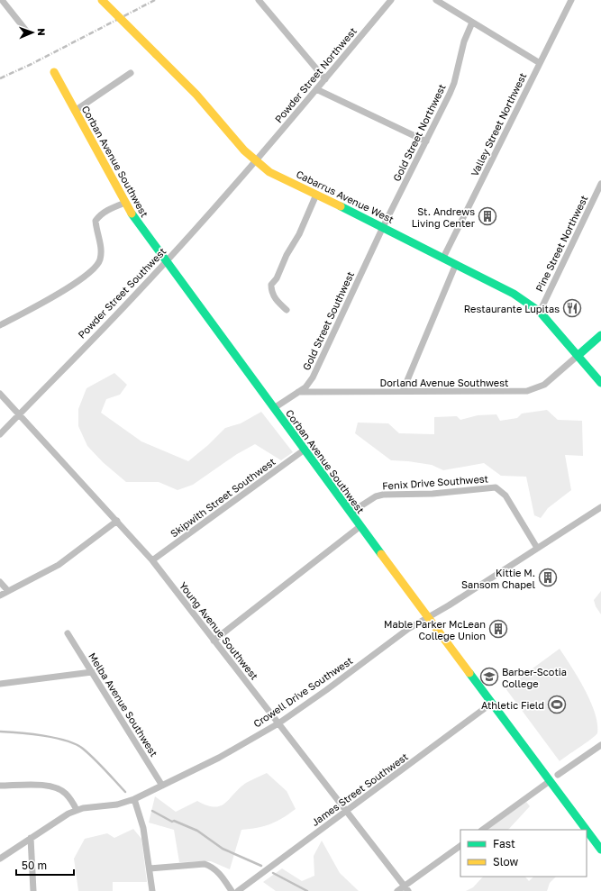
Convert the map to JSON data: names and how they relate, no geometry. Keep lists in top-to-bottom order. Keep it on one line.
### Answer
{"streets":{"street":["Powder Street Northwest","Valley Street Northwest","Gold Street Northwest","Corban Avenue Southwest","Cabarrus Avenue West","Pine Street Northwest","Powder Street Southwest","Gold Street Southwest","Dorland Avenue Southwest","Fenix Drive Southwest","Skipwith Street Southwest","Young Avenue Southwest","Crowell Drive Southwest","Melba Avenue Southwest","James Street Southwest"]},"crossings":[["Powder Street Northwest","Cabarrus Avenue West"],["Powder Street Northwest","Powder Street Southwest"],["Valley Street Northwest","Cabarrus Avenue West"],["Gold Street Northwest","Cabarrus Avenue West"],["Gold Street Northwest","Gold Street Southwest"],["Corban Avenue Southwest","Powder Street Southwest"],["Corban Avenue Southwest","Gold Street Southwest"],["Corban Avenue Southwest","Fenix Drive Southwest"],["Corban Avenue Southwest","Skipwith Street Southwest"],["Corban Avenue Southwest","Crowell Drive Southwest"],["Corban Avenue Southwest","James Street Southwest"],["Cabarrus Avenue West","Pine Street Northwest"],["Cabarrus Avenue West","Powder Street Southwest"],["Cabarrus Avenue West","Gold Street Southwest"],["Cabarrus Avenue West","Dorland Avenue Southwest"],["Powder Street Southwest","Young Avenue Southwest"],["Gold Street Southwest","Dorland Avenue Southwest"],["Fenix Drive Southwest","Crowell Drive Southwest"],["Skipwith Street Southwest","Young Avenue Southwest"],["Young Avenue Southwest","Crowell Drive Southwest"],["Young Avenue Southwest","James Street Southwest"],["Crowell Drive Southwest","Melba Avenue Southwest"]],"places":{"building":["St. Andrews Living Center","Kittie M. Sansom Chapel","Mable Parker McLean College Union"],"restaurant":["Restaurante Lupitas"],"school or university":["Barber-Scotia College"],"sports":["Athletic Field"]},"legend":["Fast","Slow"],"scale_bar":"50 m","north":"right"}
